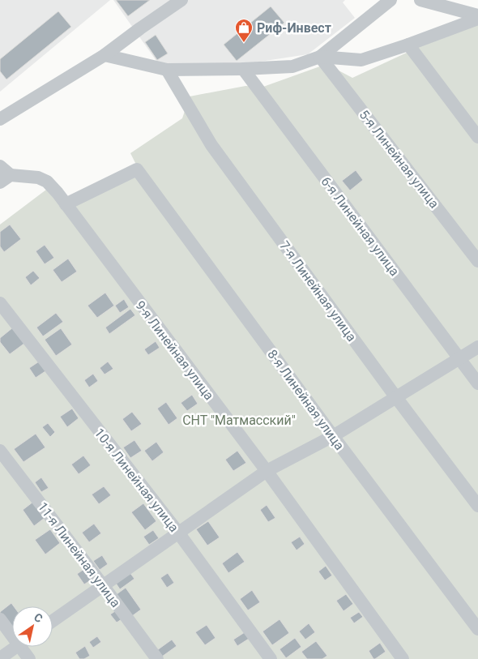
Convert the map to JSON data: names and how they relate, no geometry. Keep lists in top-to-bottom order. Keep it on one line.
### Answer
{"streets":{"street":["5-я Линейная улица","6-я Линейная улица","7-я Линейная улица","9-я Линейная улица","8-я Линейная улица","10-я Линейная улица","11-я Линейная улица"]},"crossings":[["9-я Линейная улица","8-я Линейная улица"]],"parks":["СНТ \"Матмасский\""],"places":{"shop":["Риф-Инвест"]},"north":"top right"}
